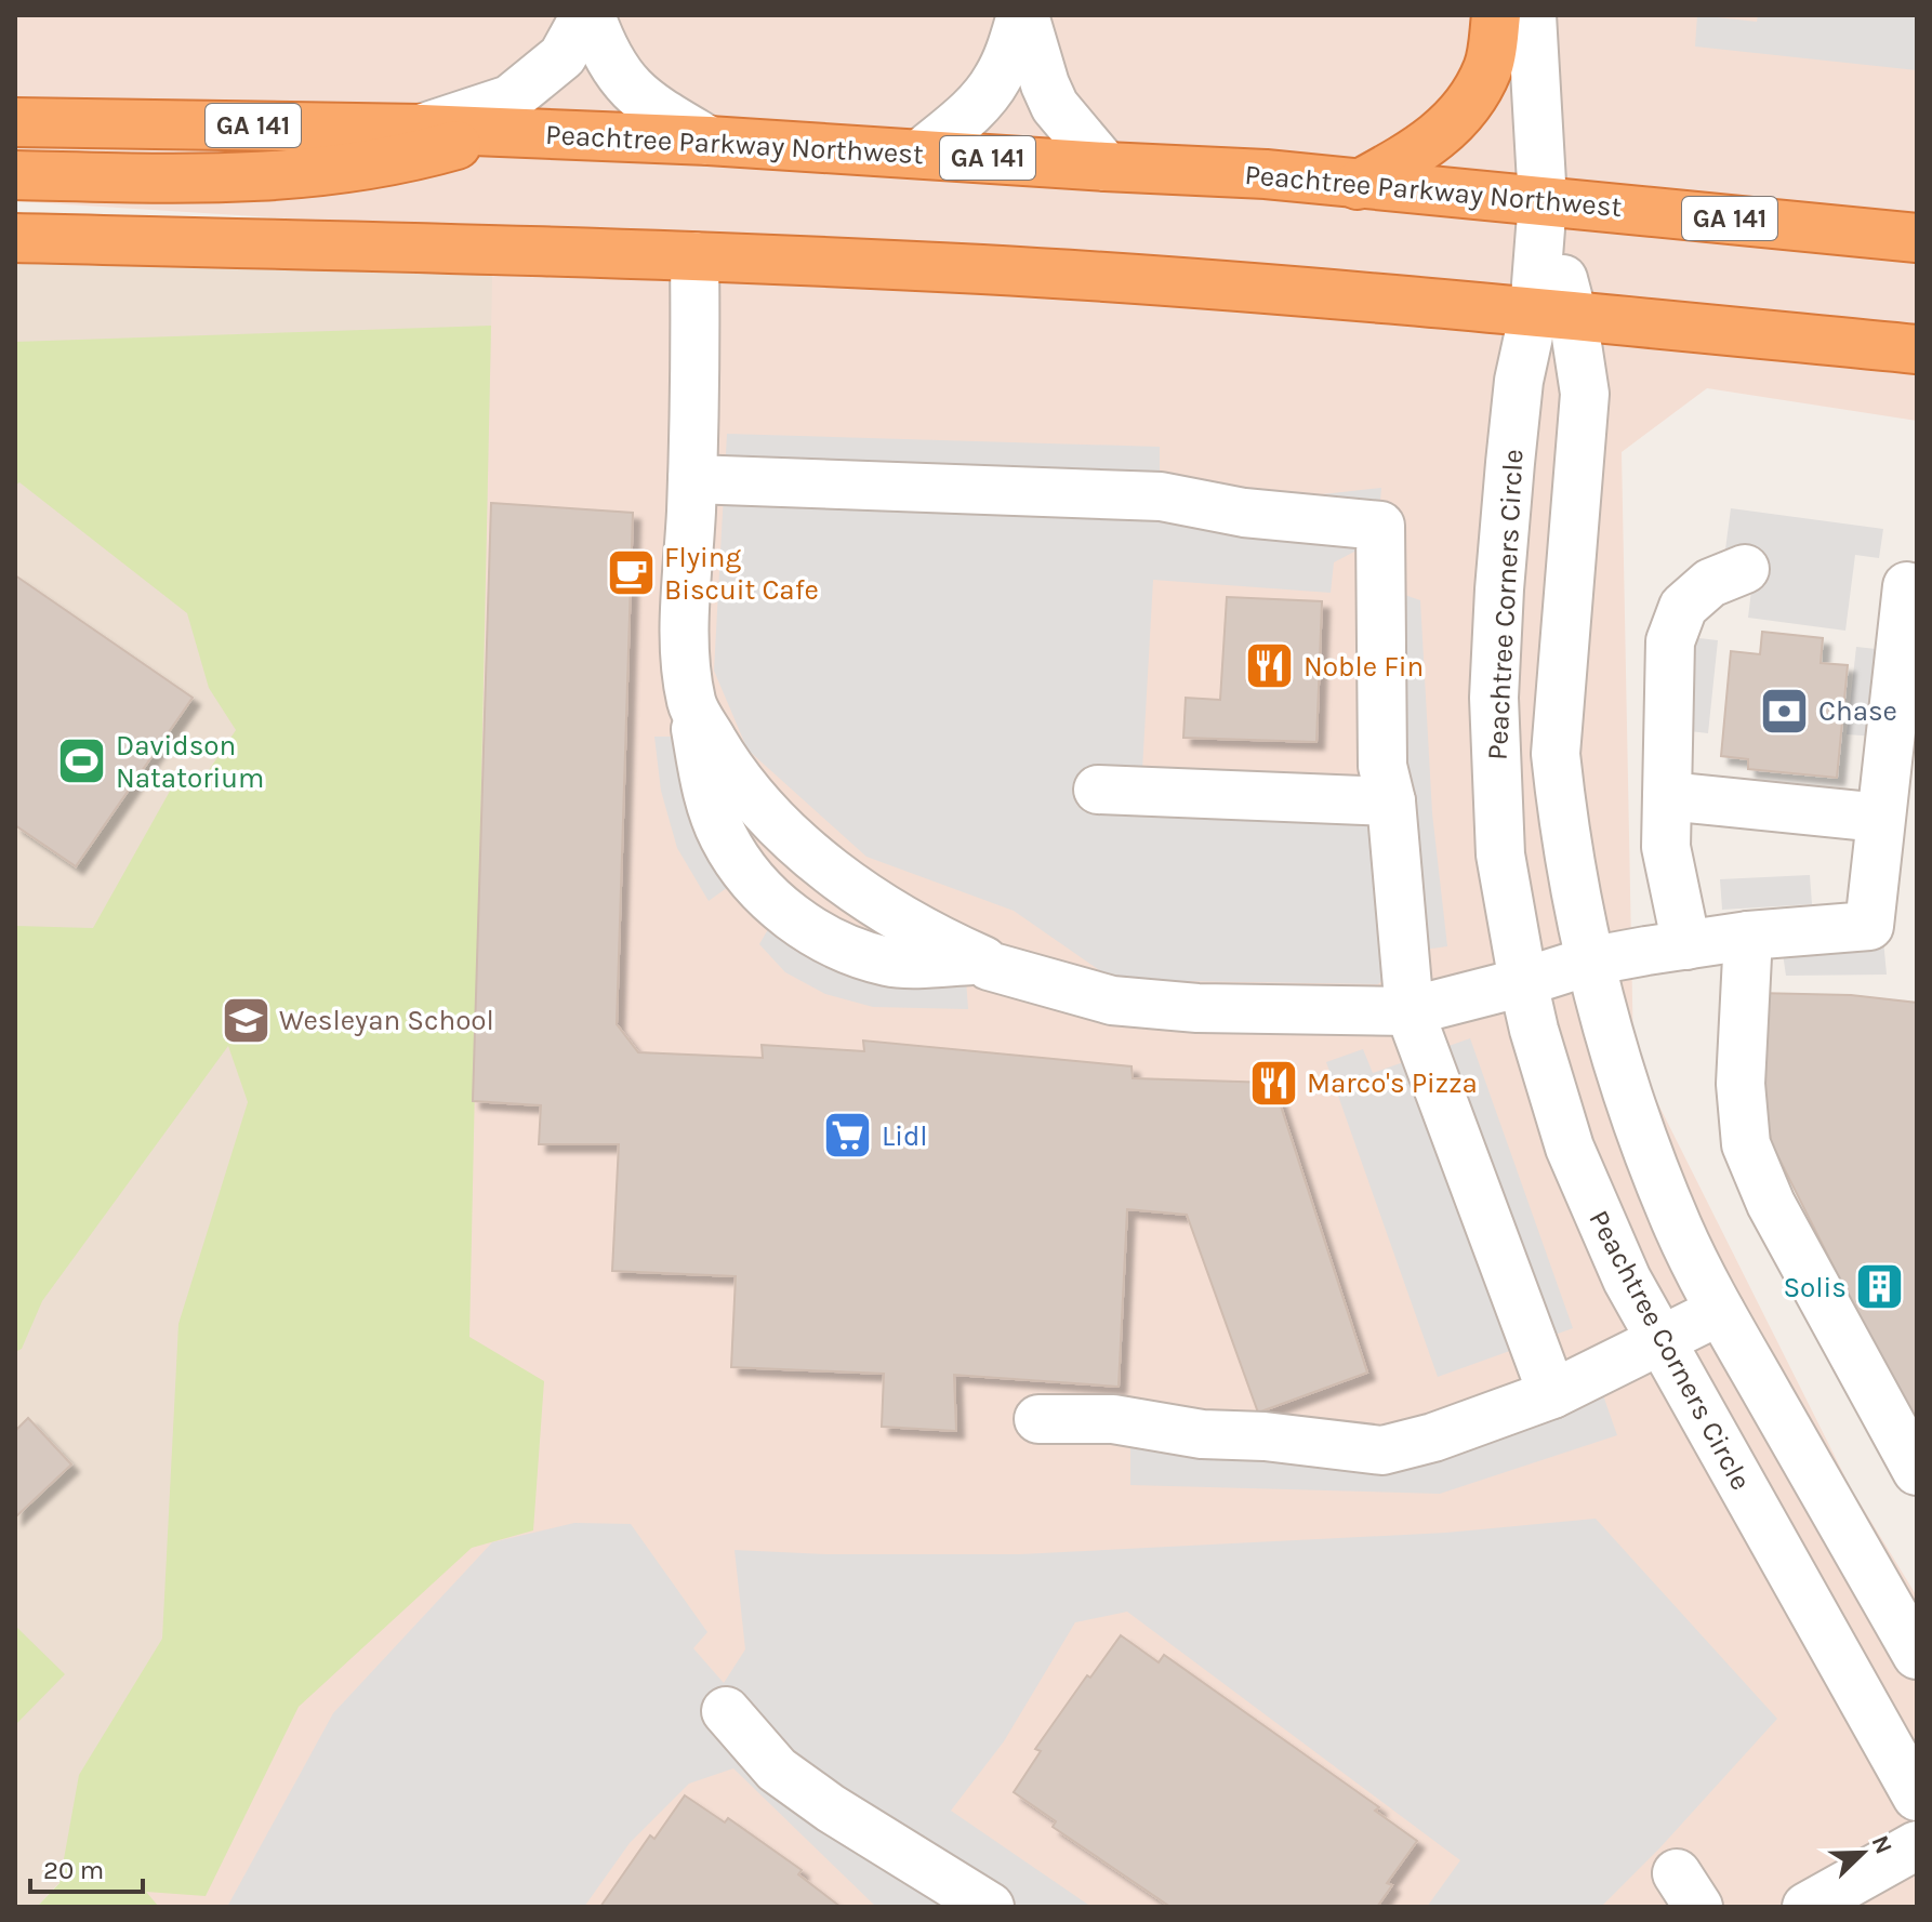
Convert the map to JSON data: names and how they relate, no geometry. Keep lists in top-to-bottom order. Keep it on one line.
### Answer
{"streets":{"highway":["GA 141","Peachtree Parkway Northwest"],"street":["Peachtree Corners Circle"]},"crossings":[["Peachtree Parkway Northwest","Peachtree Corners Circle"]],"places":{"cafe":["Flying Biscuit Cafe"],"restaurant":["Noble Fin","Marco's Pizza"],"bank":["Chase"],"sports":["Davidson Natatorium"],"school or university":["Wesleyan School"],"supermarket":["Lidl"],"building":["Solis"]},"scale_bar":"20 m","north":"top right"}
